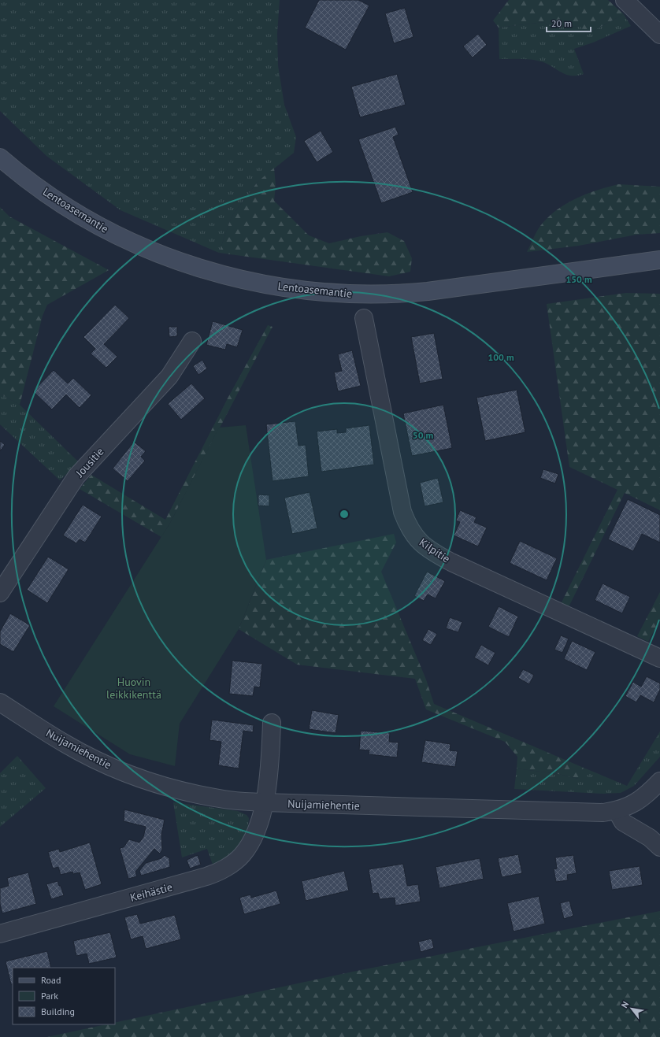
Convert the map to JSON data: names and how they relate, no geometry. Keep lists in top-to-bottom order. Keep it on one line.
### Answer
{"streets":{"main road":["Lentoasemantie"],"street":["Jousitie","Kilpitie","Nuijamiehentie","Keihästie"]},"crossings":[["Nuijamiehentie","Keihästie"]],"parks":["Huovin leikkikenttä"],"legend":["Road","Park","Building"],"scale_bar":"20 m","north":"top left","rings":["150 m","100 m","50 m"]}
